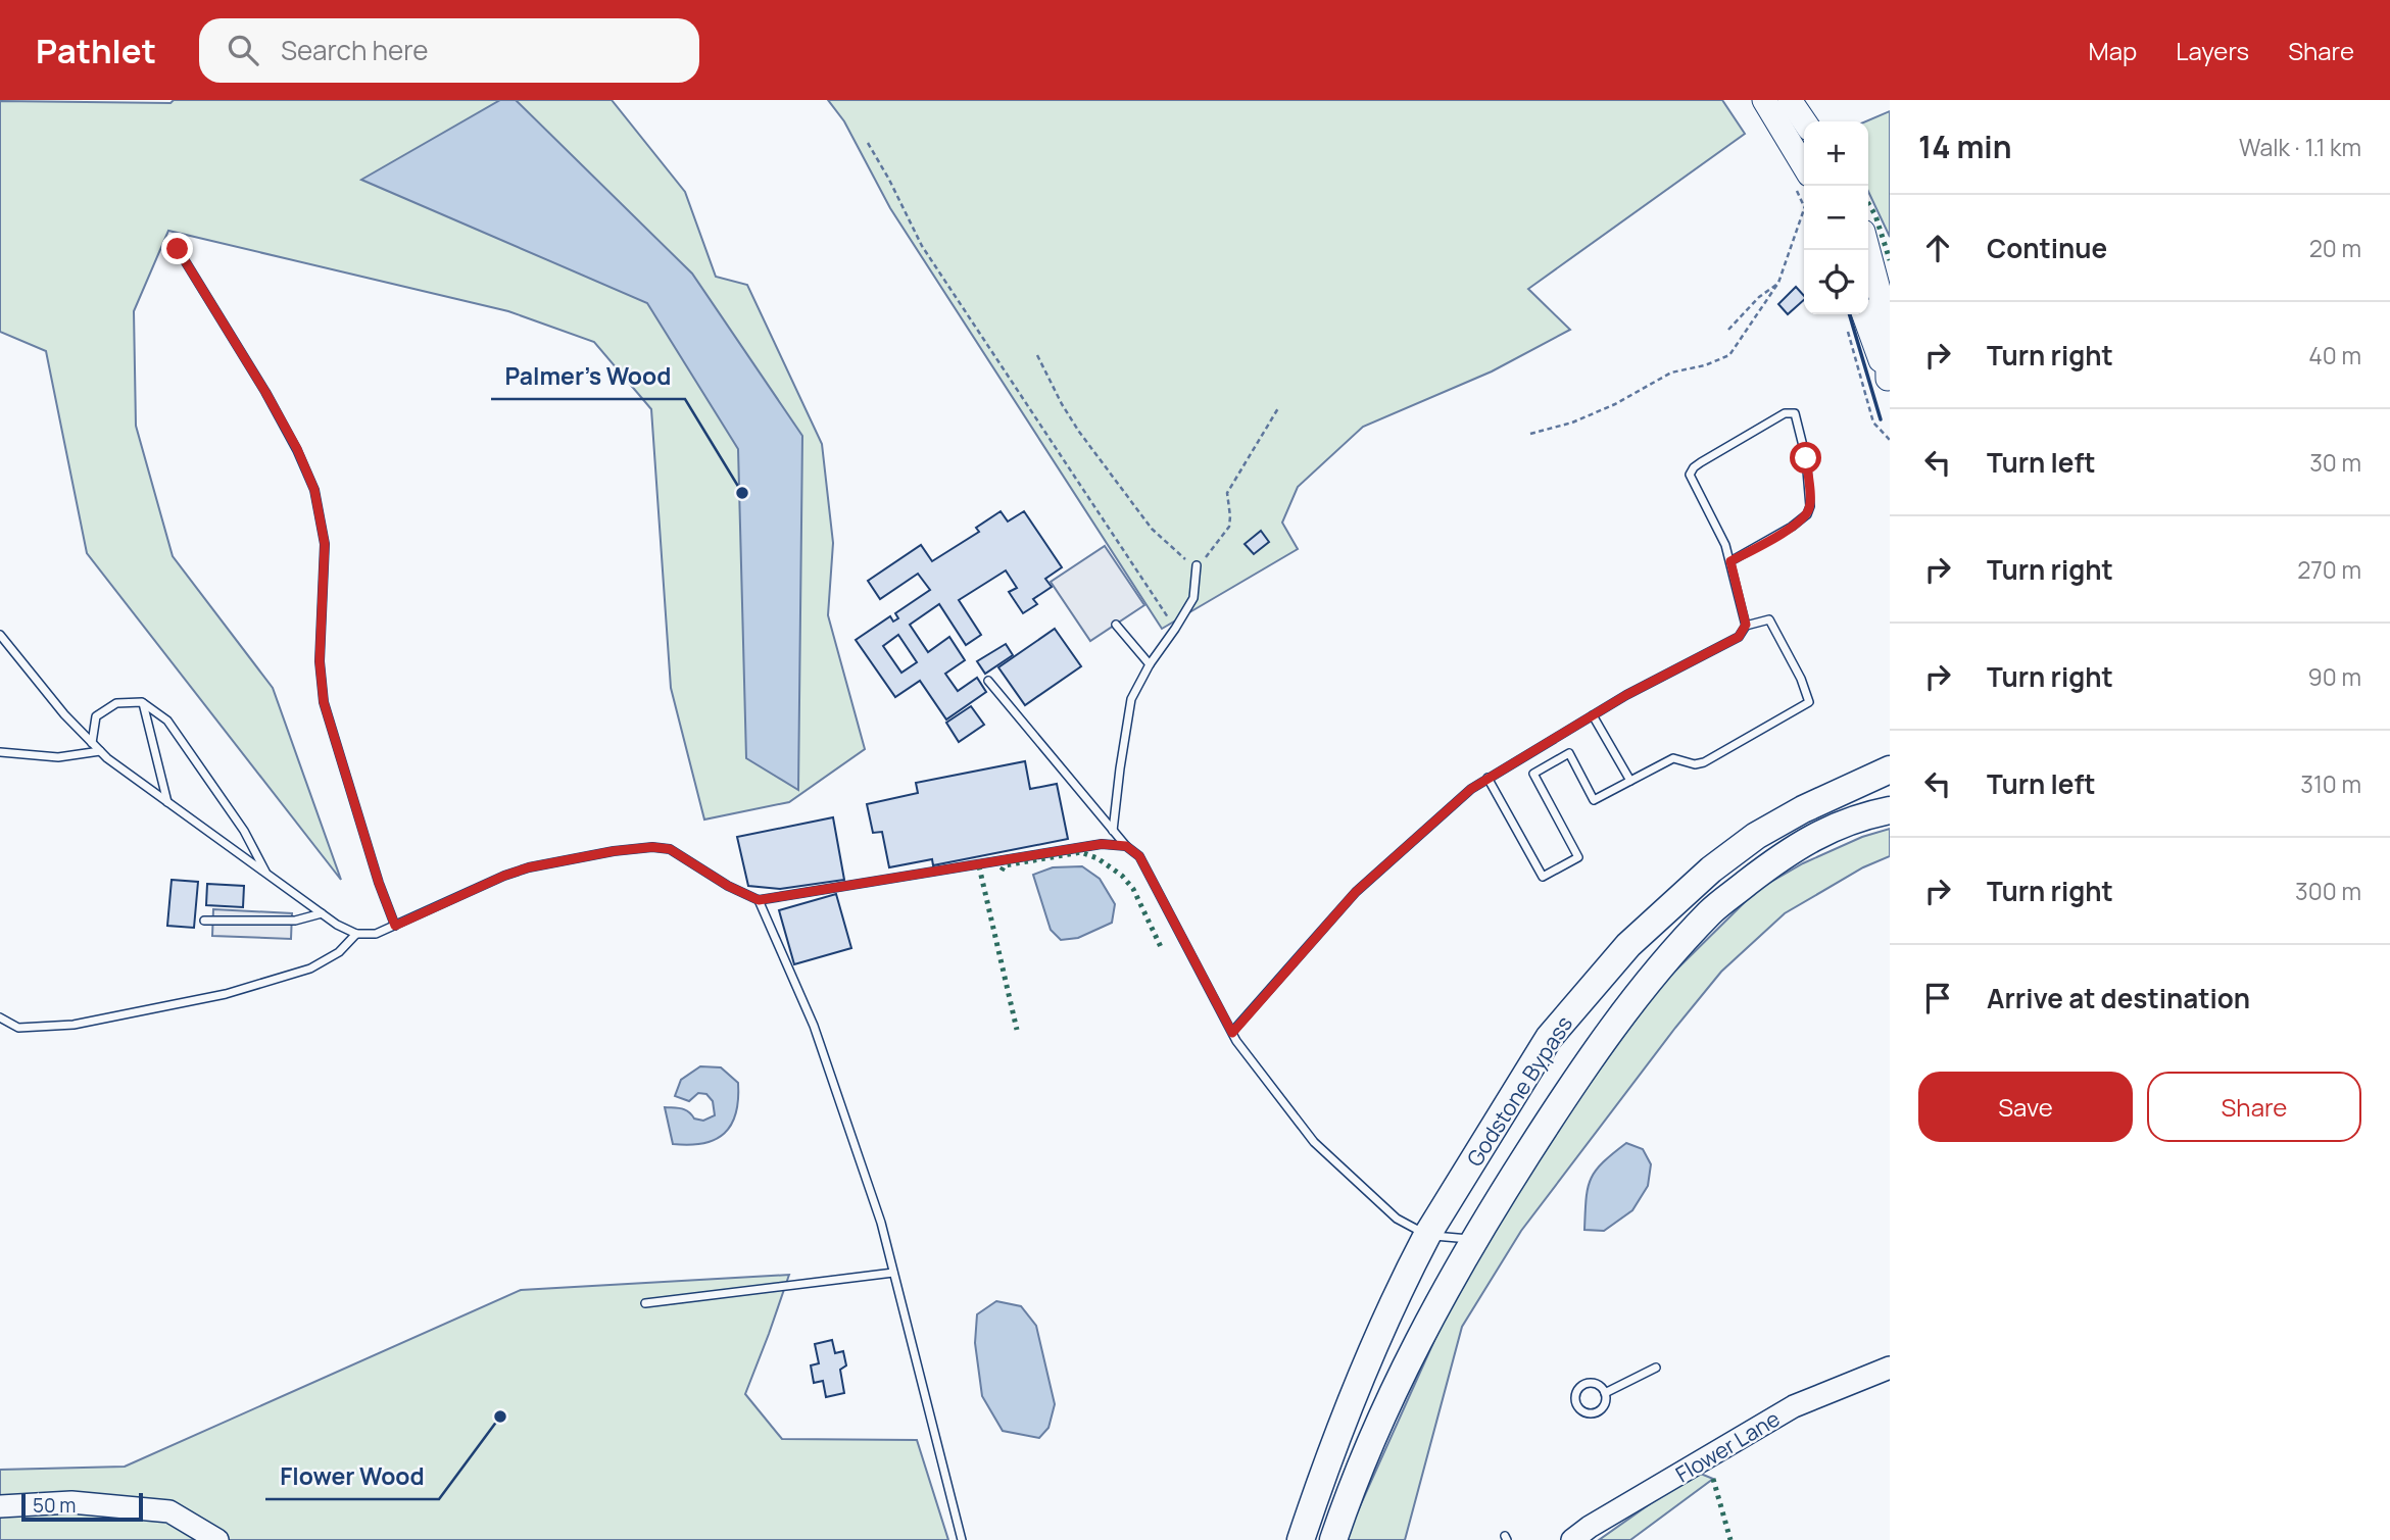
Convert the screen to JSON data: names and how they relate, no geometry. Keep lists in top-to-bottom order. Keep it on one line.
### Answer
{"streets":{"highway":["Godstone Bypass"],"street":["Flower Lane"]},"places":["Palmer's Wood","Flower Wood"],"scale_bar":"50 m","page":{"header":"Pathlet","search":"Search here","nav":["Map","Layers","Share"],"heading":["14 min","Walk · 1.1 km"],"map_buttons":["+","−"],"list":[["Continue","20 m"],["Turn right","40 m"],["Turn left","30 m"],["Turn right","270 m"],["Turn right","90 m"],["Turn left","310 m"],["Turn right","300 m"],"Arrive at destination"],"buttons":["Save","Share"],"scale":"50 m"}}
